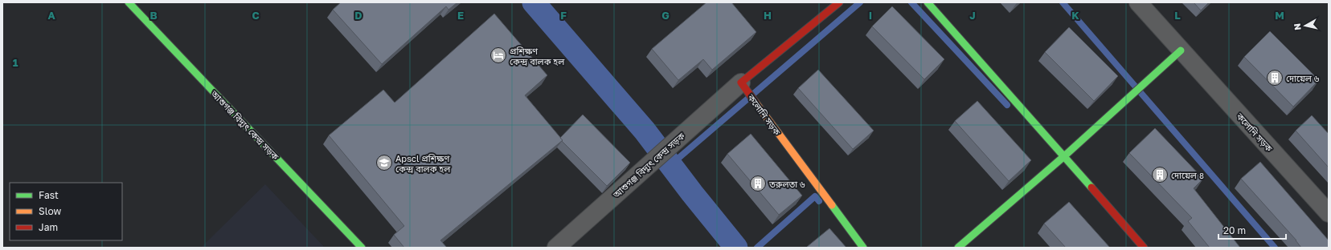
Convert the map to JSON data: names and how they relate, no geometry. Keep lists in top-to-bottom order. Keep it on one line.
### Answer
{"streets":{"street":["কলোনি সড়ক","আশুগঞ্জ বিদ্যুৎ কেন্দ্র সড়ক"]},"crossings":[["কলোনি সড়ক","আশুগঞ্জ বিদ্যুৎ কেন্দ্র সড়ক"]],"places":{"hotel":["প্রশিক্ষণ কেন্দ্র বালক হল"],"building":["দোয়েল ৬","দোয়েল ৪","তরুলতা ৬"],"school or university":["Apscl প্রশিক্ষণ কেন্দ্র বালক হল"]},"legend":["Fast","Slow","Jam"],"scale_bar":"20 m","north":"left","grid":{"columns":["A","B","C","D","E","F","G","H","I","J","K","L","M"],"rows":["1"]}}
